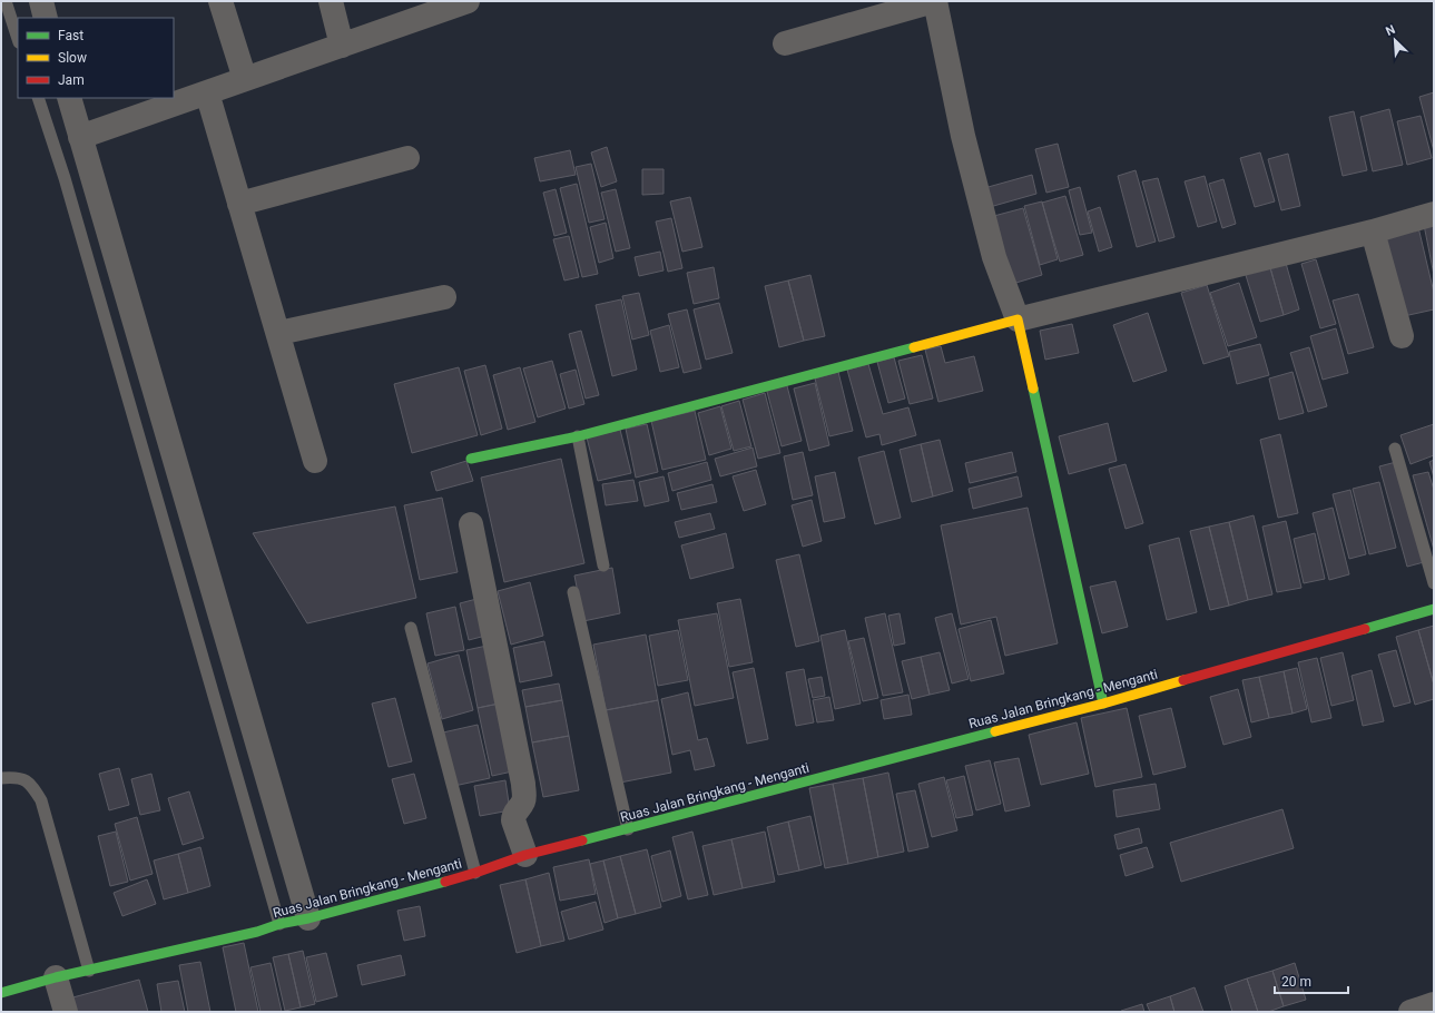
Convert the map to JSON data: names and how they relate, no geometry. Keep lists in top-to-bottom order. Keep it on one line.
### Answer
{"streets":{"main road":["Ruas Jalan Bringkang - Menganti"]},"legend":["Fast","Slow","Jam"],"scale_bar":"20 m","north":"top left"}
